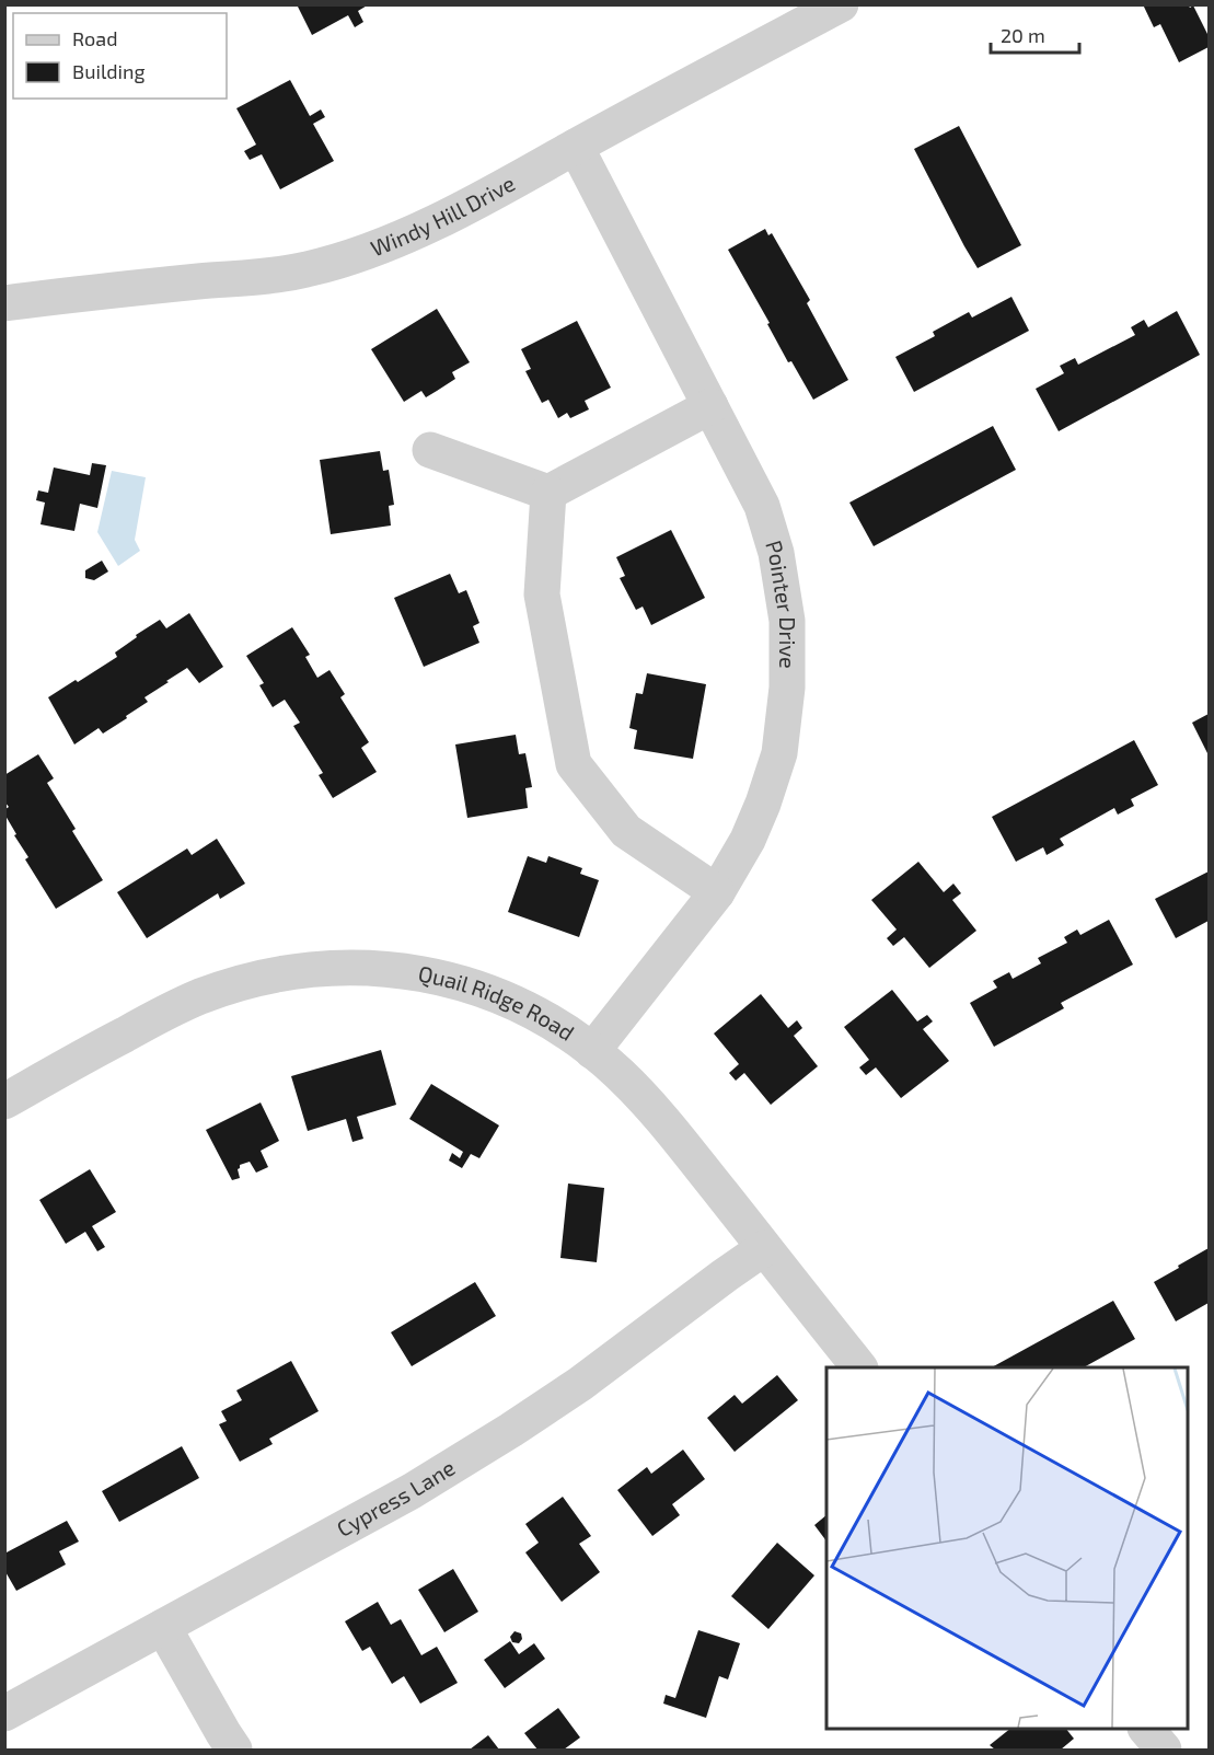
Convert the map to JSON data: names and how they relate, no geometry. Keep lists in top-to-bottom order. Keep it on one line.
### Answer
{"streets":{"street":["Windy Hill Drive","Pointer Drive","Quail Ridge Road","Cypress Lane"]},"crossings":[["Windy Hill Drive","Pointer Drive"],["Pointer Drive","Quail Ridge Road"],["Quail Ridge Road","Cypress Lane"]],"legend":["Road","Building"],"scale_bar":"20 m"}
